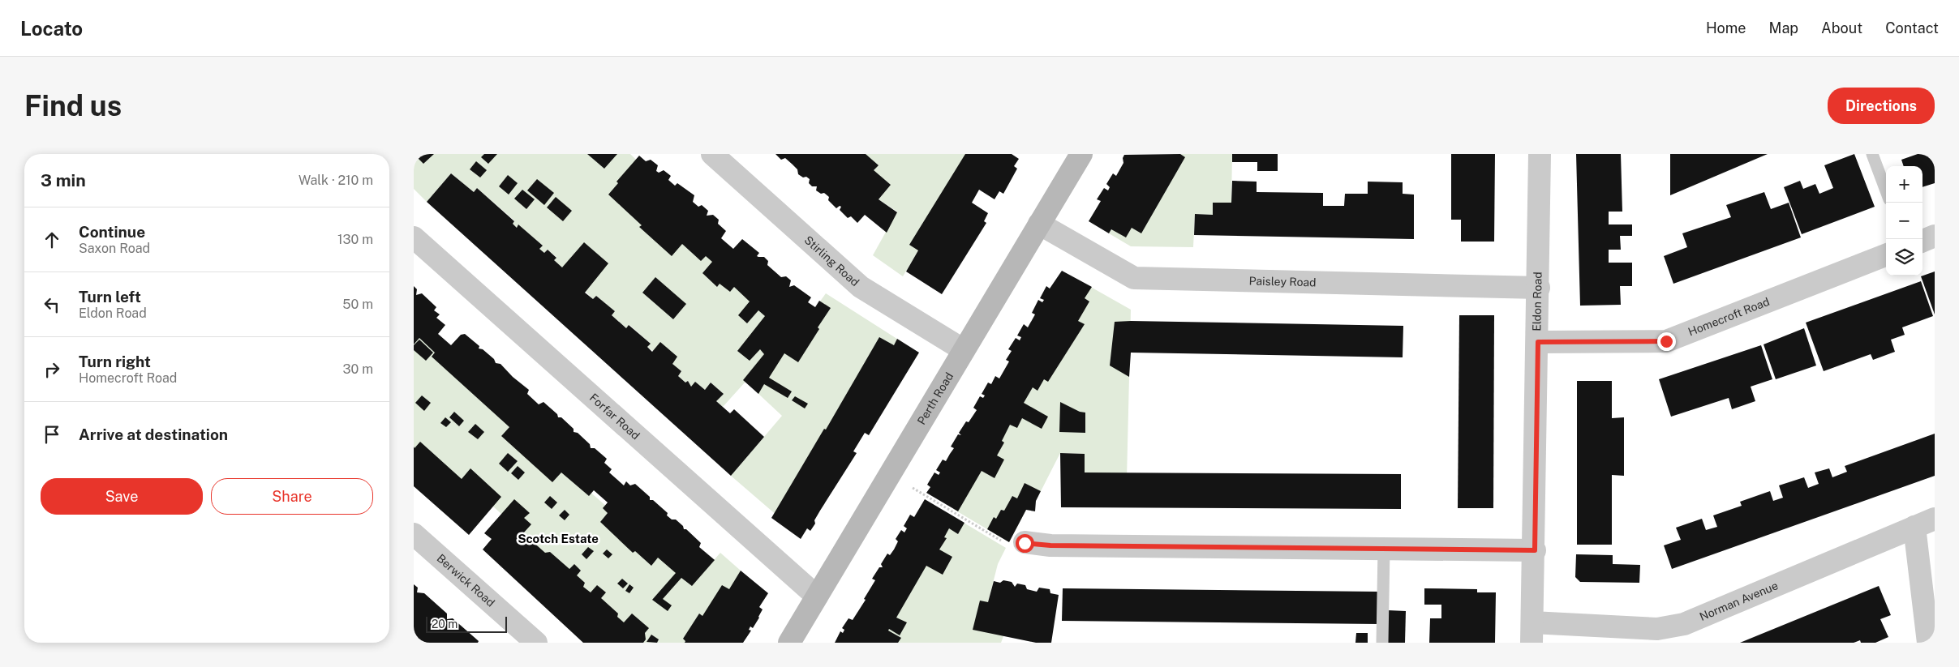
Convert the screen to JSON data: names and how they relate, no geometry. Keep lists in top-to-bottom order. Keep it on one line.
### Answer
{"streets":{"street":["Stirling Road","Paisley Road","Eldon Road","Homecroft Road","Perth Road","Forfar Road","Berwick Road","Norman Avenue"]},"crossings":[["Stirling Road","Perth Road"],["Paisley Road","Eldon Road"],["Paisley Road","Perth Road"],["Eldon Road","Homecroft Road"],["Eldon Road","Norman Avenue"],["Perth Road","Forfar Road"]],"districts":["Scotch Estate"],"scale_bar":"20 m","page":{"header":"Locato","nav":["Home","Map","About","Contact"],"buttons":["Directions",["Save","Share"]],"title":"Find us","heading":["3 min","Walk · 210 m"],"map_buttons":["+","−"],"list":[["Continue","Saxon Road","130 m"],["Turn left","Eldon Road","50 m"],["Turn right","Homecroft Road","30 m"],"Arrive at destination"],"scale":"20 m"}}
